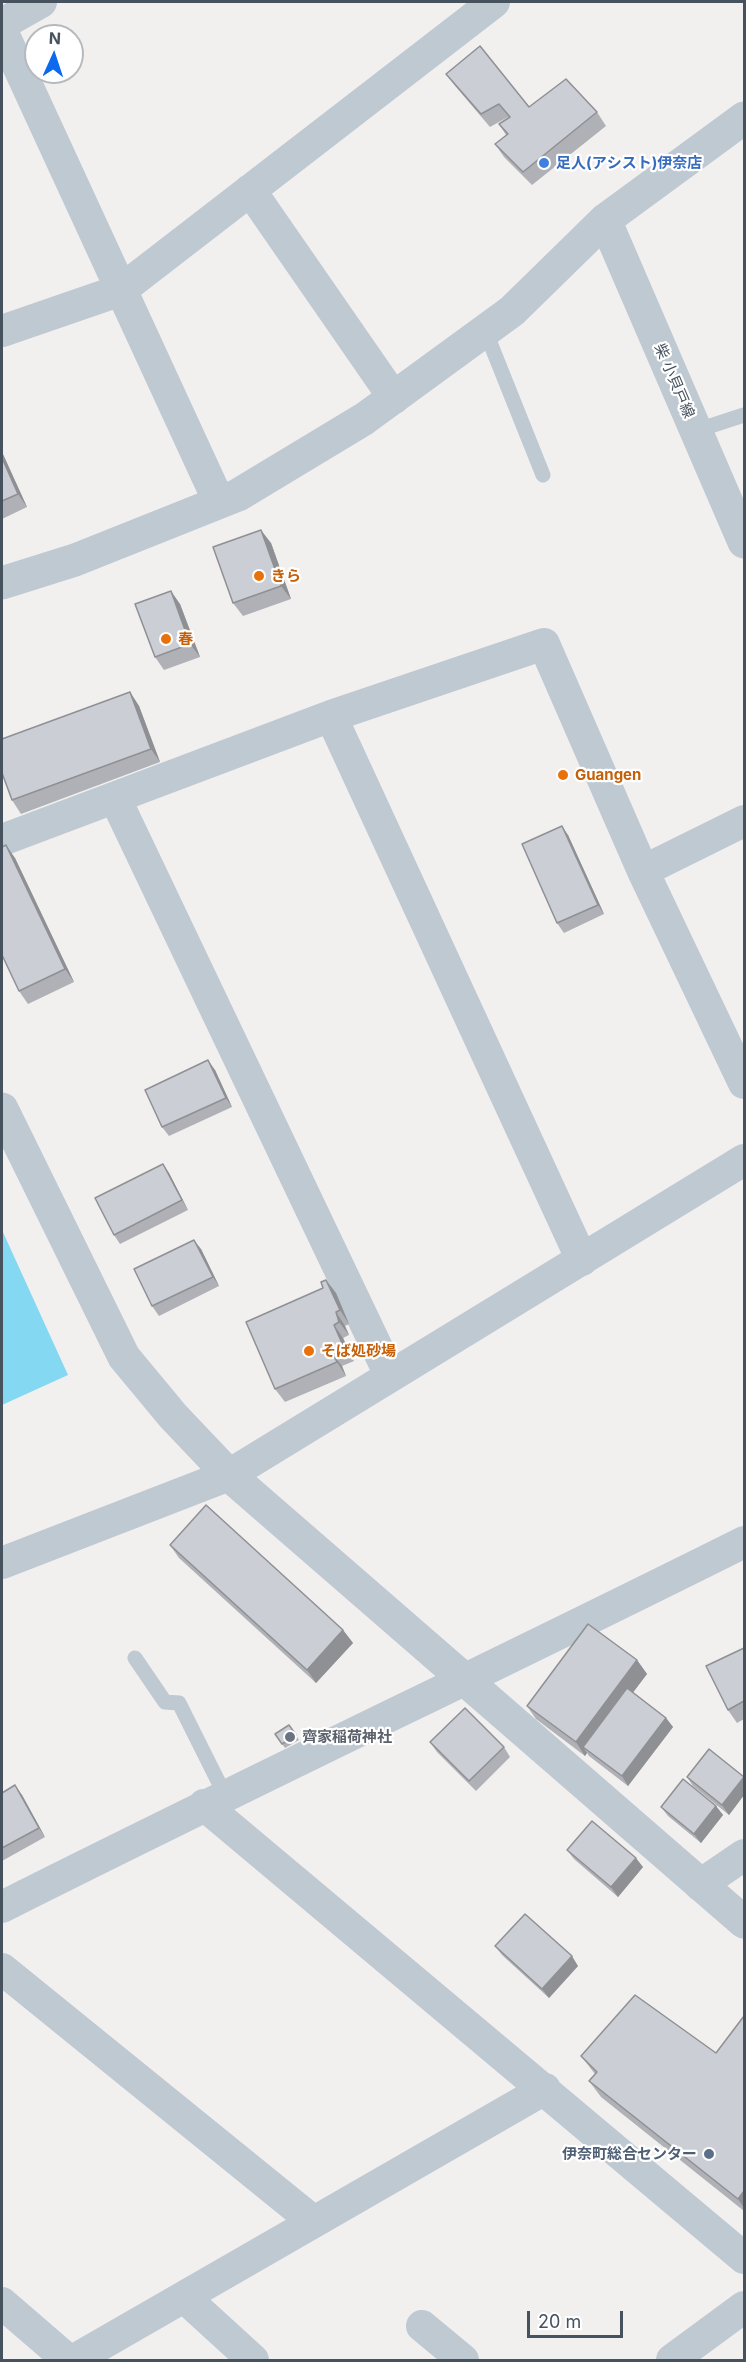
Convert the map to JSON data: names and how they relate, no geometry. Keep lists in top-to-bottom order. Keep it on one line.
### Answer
{"streets":{"street":["柴 小貝戸線"]},"places":["足人(アシスト)伊奈店","きら","春","Guangen","そば処砂場","齊家稲荷神社","伊奈町総合センター"],"scale_bar":"20 m","north":"top"}
